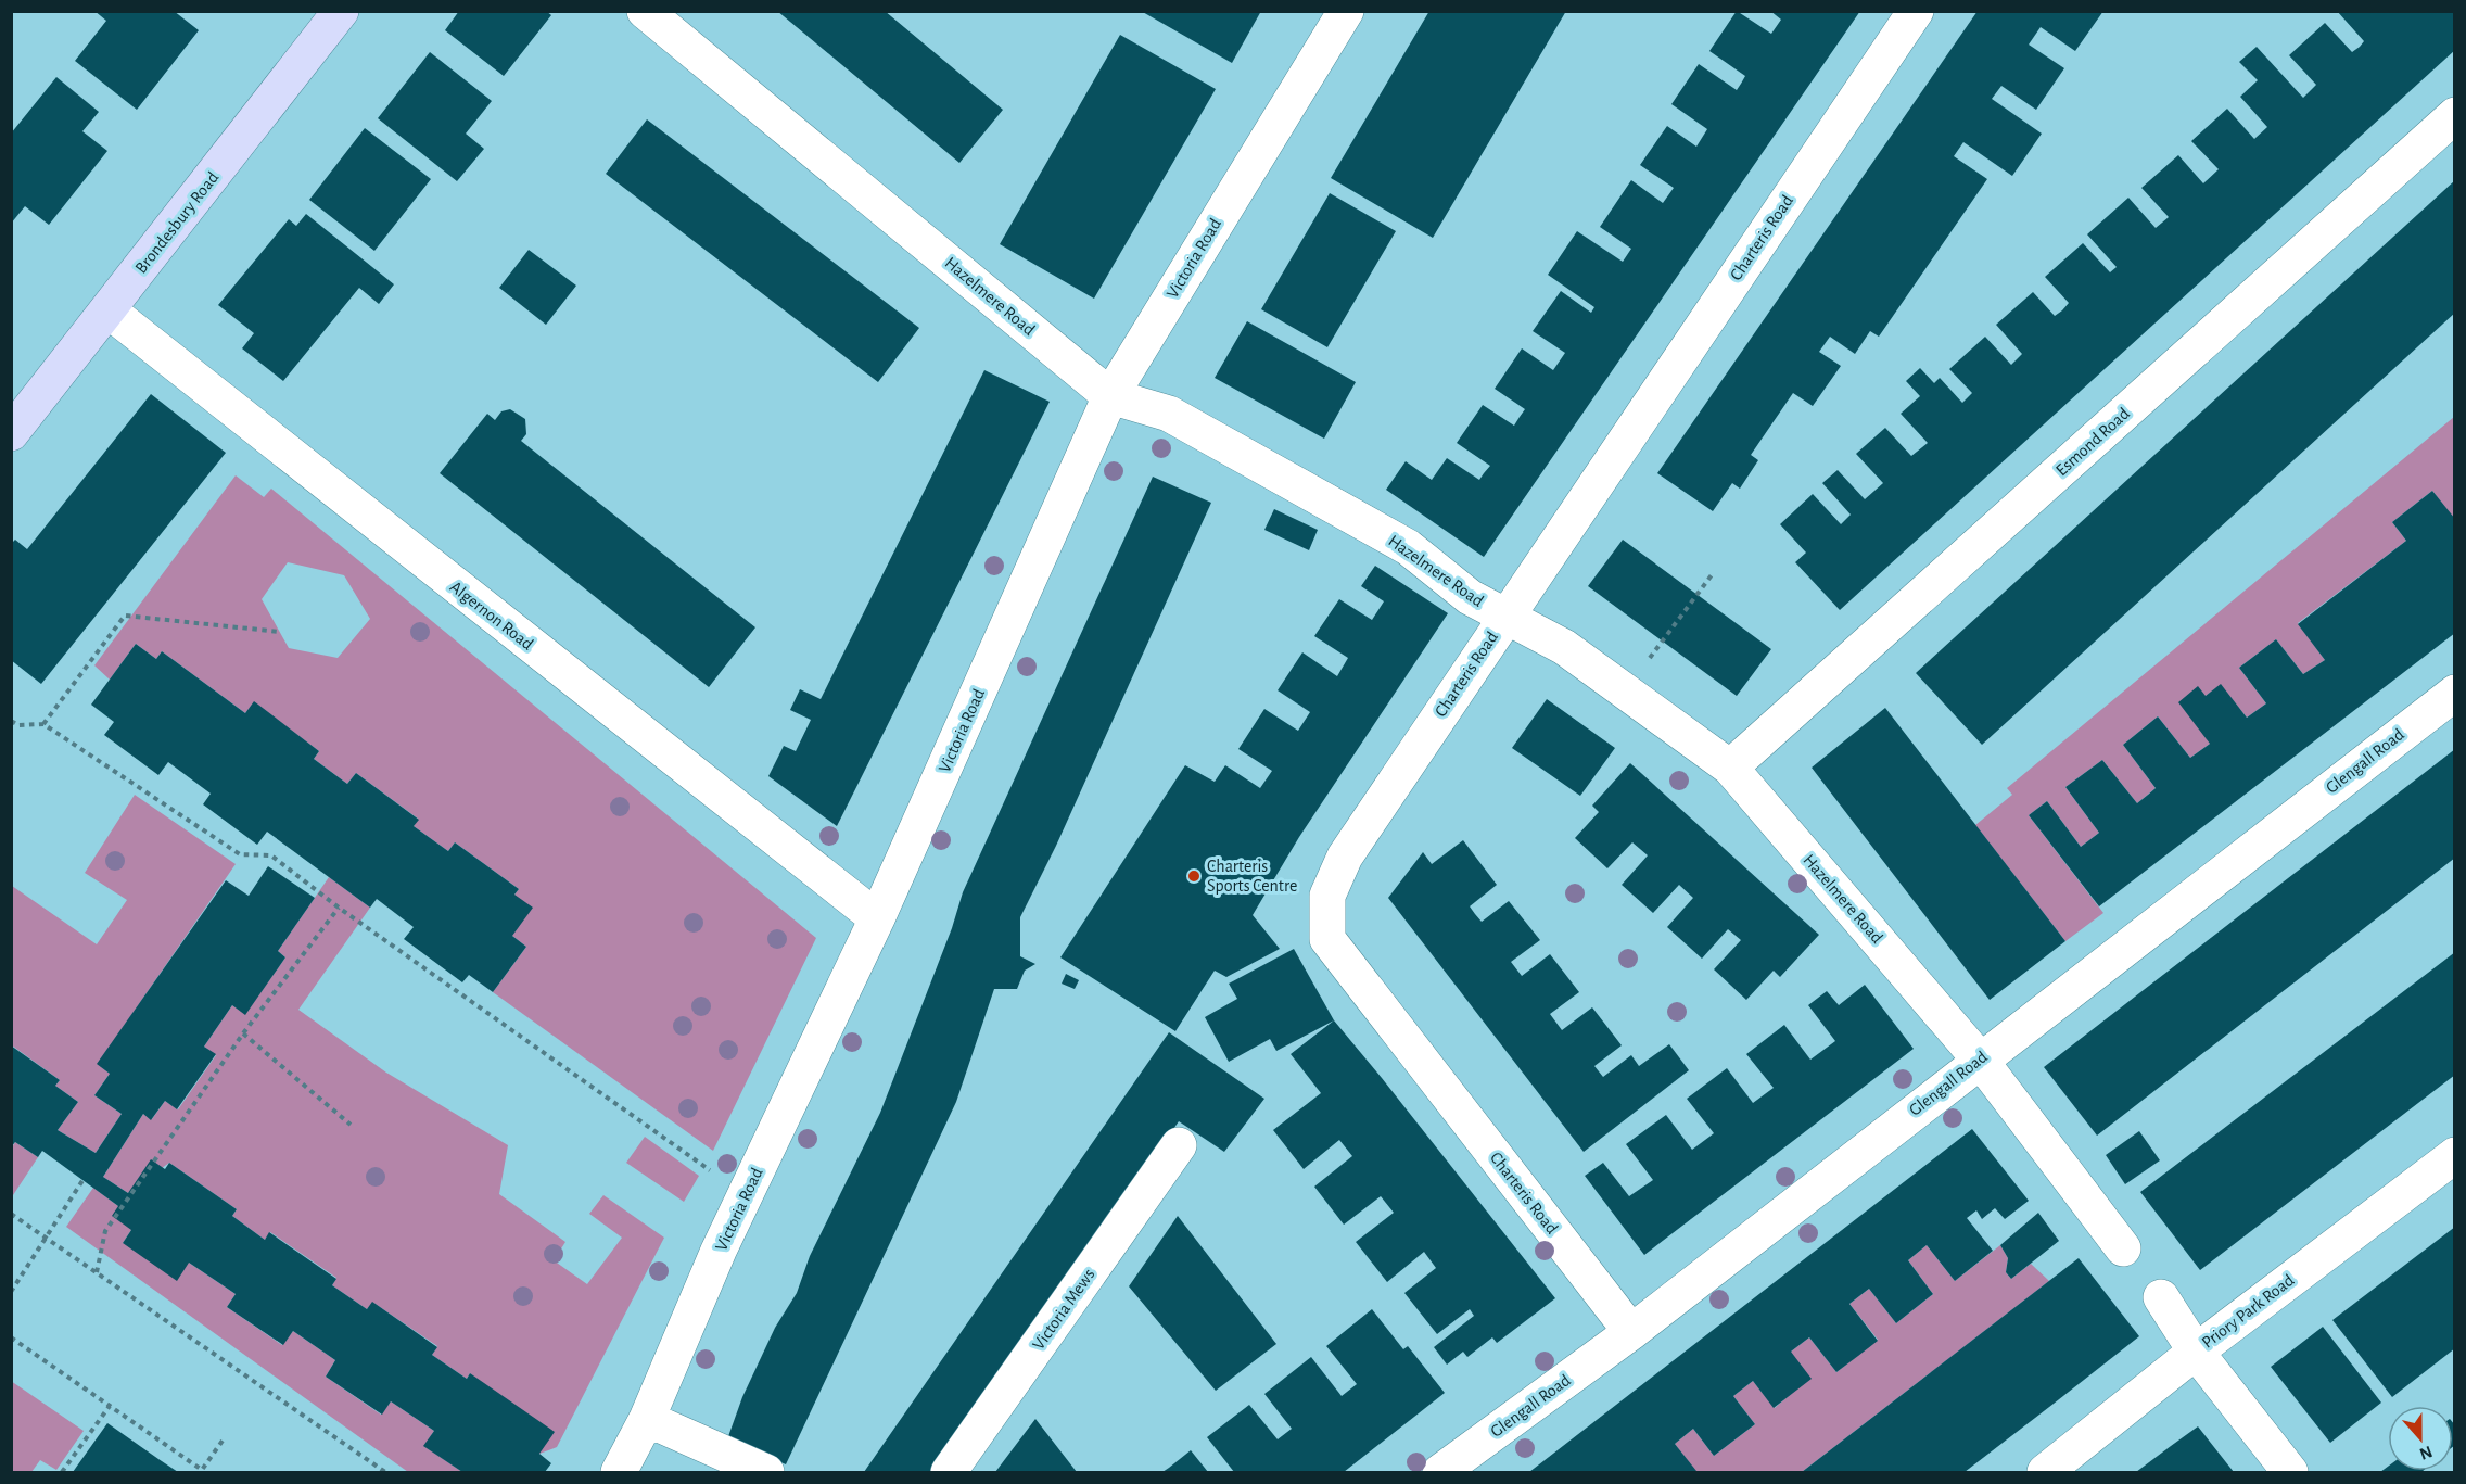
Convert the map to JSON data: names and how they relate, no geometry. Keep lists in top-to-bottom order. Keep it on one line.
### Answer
{"streets":{"main road":["Brondesbury Road"],"street":["Charteris Road","Victoria Road","Hazelmere Road","Esmond Road","Algernon Road","Glengall Road","Victoria Mews","Priory Park Road"]},"crossings":[["Brondesbury Road","Algernon Road"],["Charteris Road","Hazelmere Road"],["Charteris Road","Glengall Road"],["Victoria Road","Hazelmere Road"],["Victoria Road","Algernon Road"],["Hazelmere Road","Esmond Road"],["Hazelmere Road","Glengall Road"]],"places":["Charteris Sports Centre"],"north":"bottom"}
